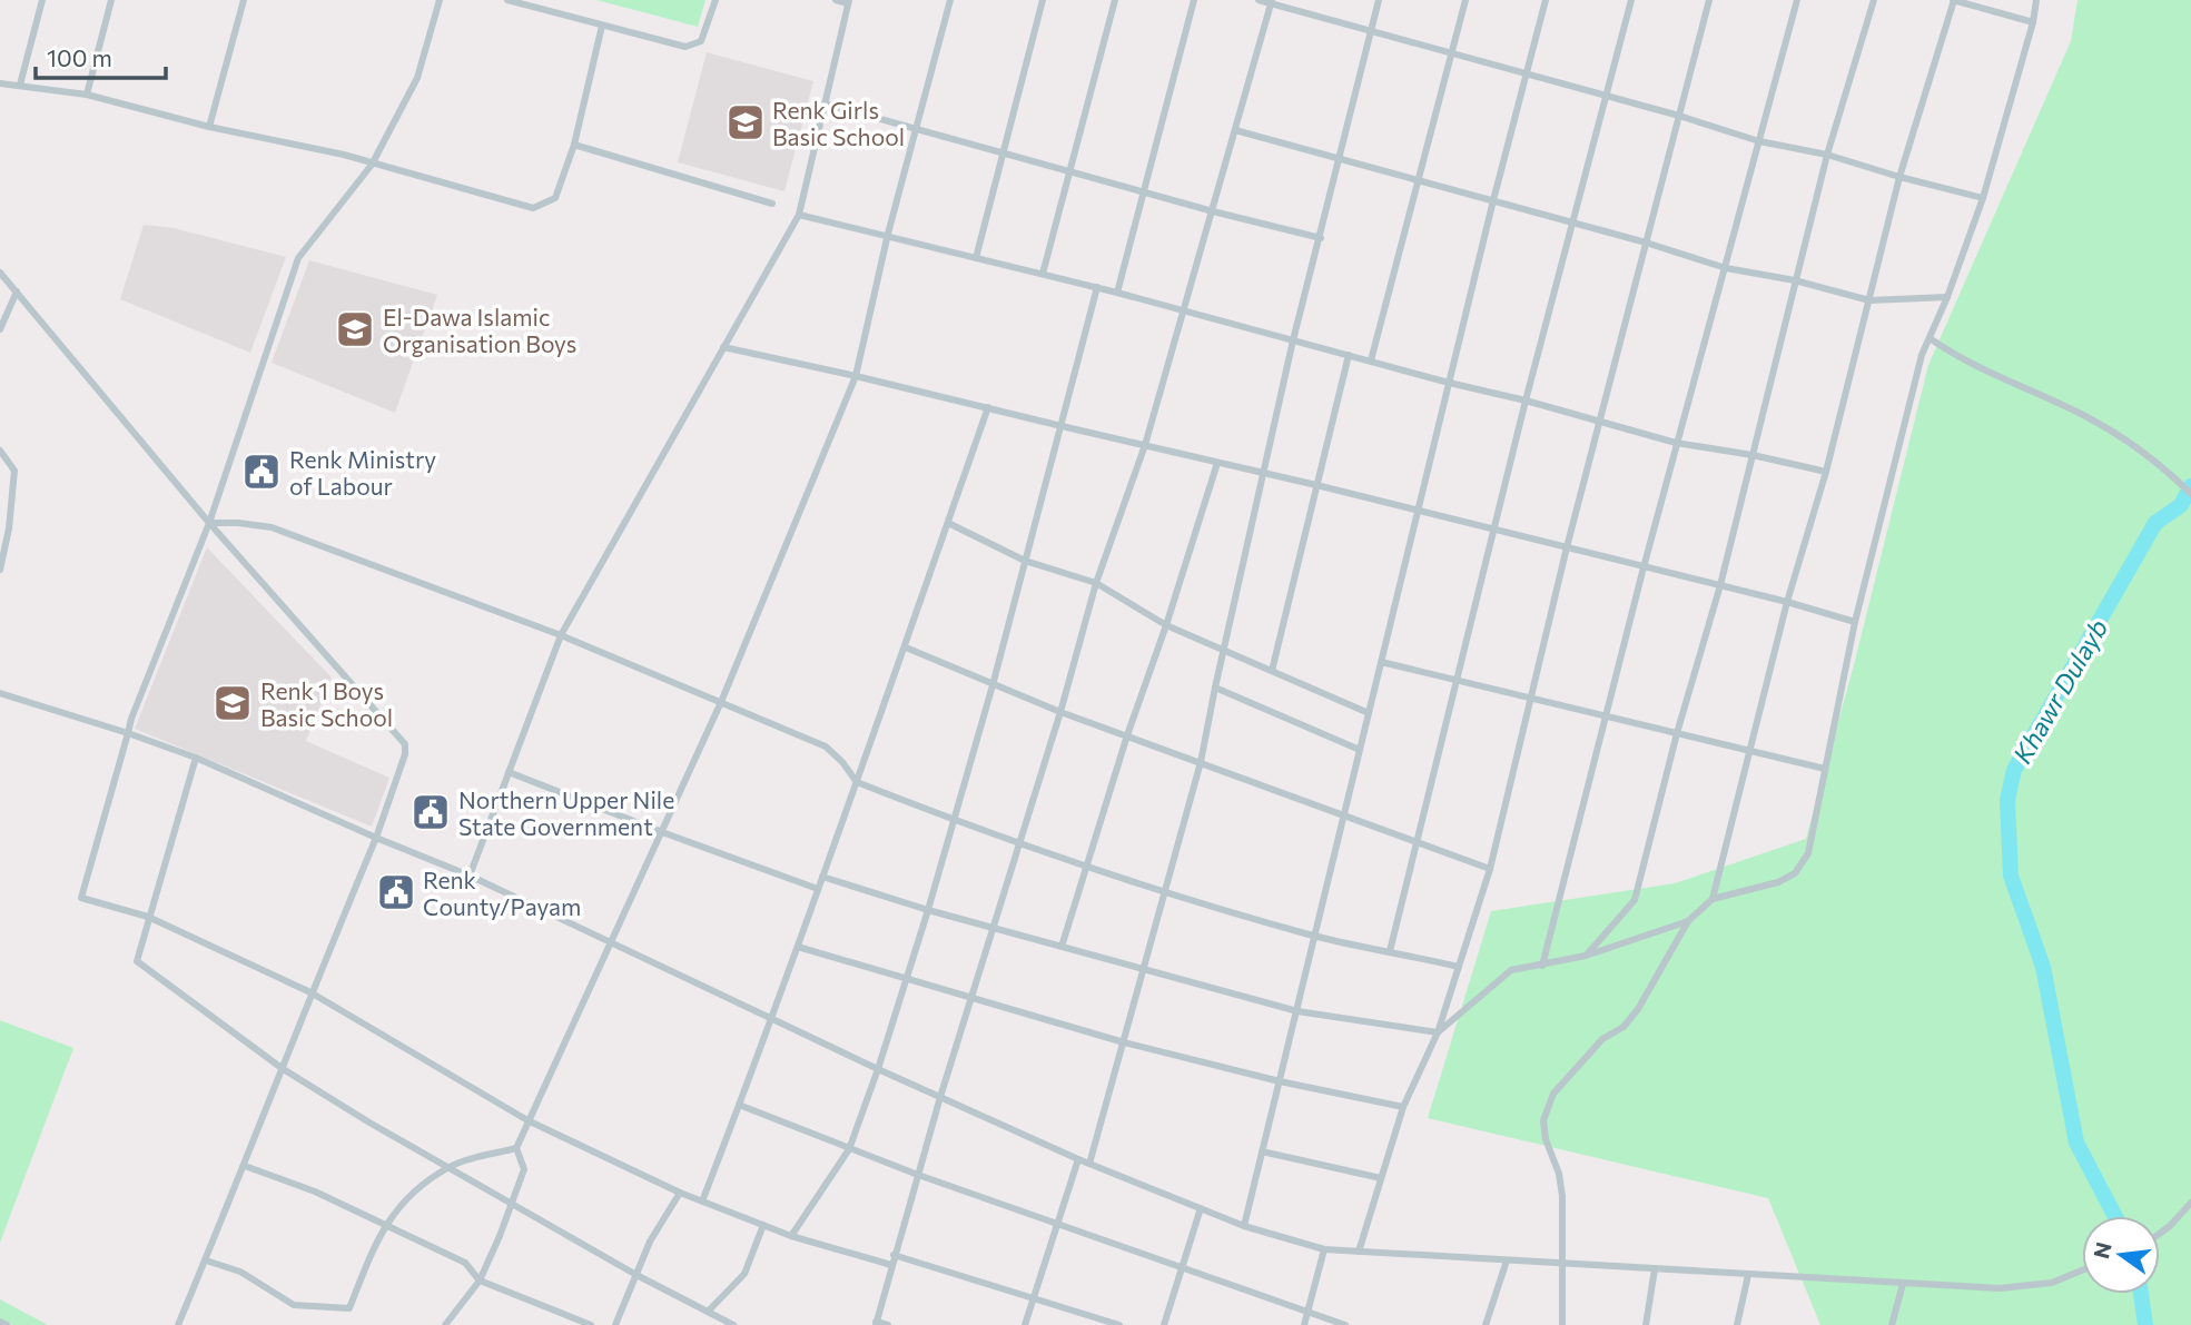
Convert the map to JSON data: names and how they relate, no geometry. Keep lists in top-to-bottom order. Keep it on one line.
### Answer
{"water":["Khawr Dulayb"],"places":{"school or university":["Renk Girls Basic School","El-Dawa Islamic Organisation Boys","Renk 1 Boys Basic School"],"public building":["Renk Ministry of Labour","Northern Upper Nile State Government","Renk County/Payam"]},"scale_bar":"100 m","north":"left"}
